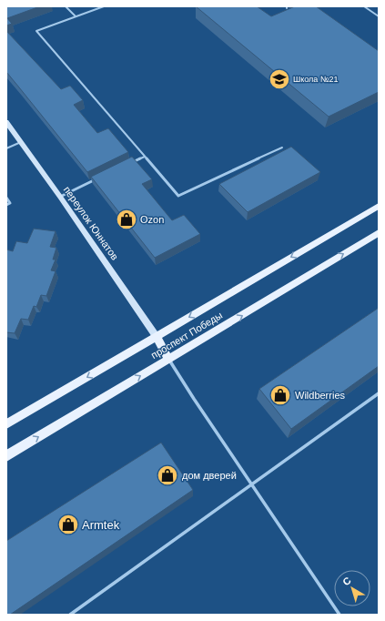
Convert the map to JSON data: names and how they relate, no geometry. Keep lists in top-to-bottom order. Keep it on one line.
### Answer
{"streets":{"main road":["проспект Победы"],"street":["переулок Юннатов"]},"crossings":[["переулок Юннатов","проспект Победы"]],"places":{"school or university":["Школа №21"],"shop":["Ozon","Wildberries","дом дверей","Armtek"]},"north":"top left"}
